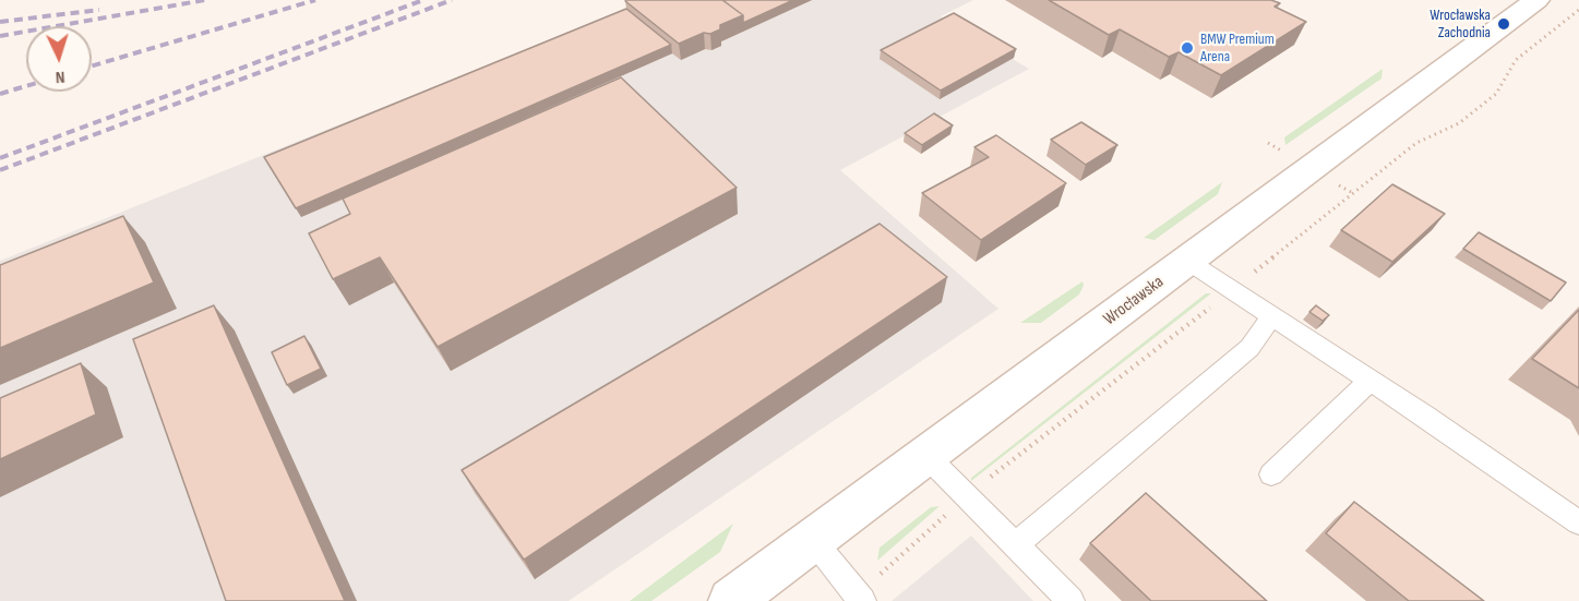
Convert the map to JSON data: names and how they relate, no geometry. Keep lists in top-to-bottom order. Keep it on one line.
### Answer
{"streets":{"street":["Wrocławska"]},"places":["Wrocławska Zachodnia","BMW Premium Arena"],"north":"bottom"}
